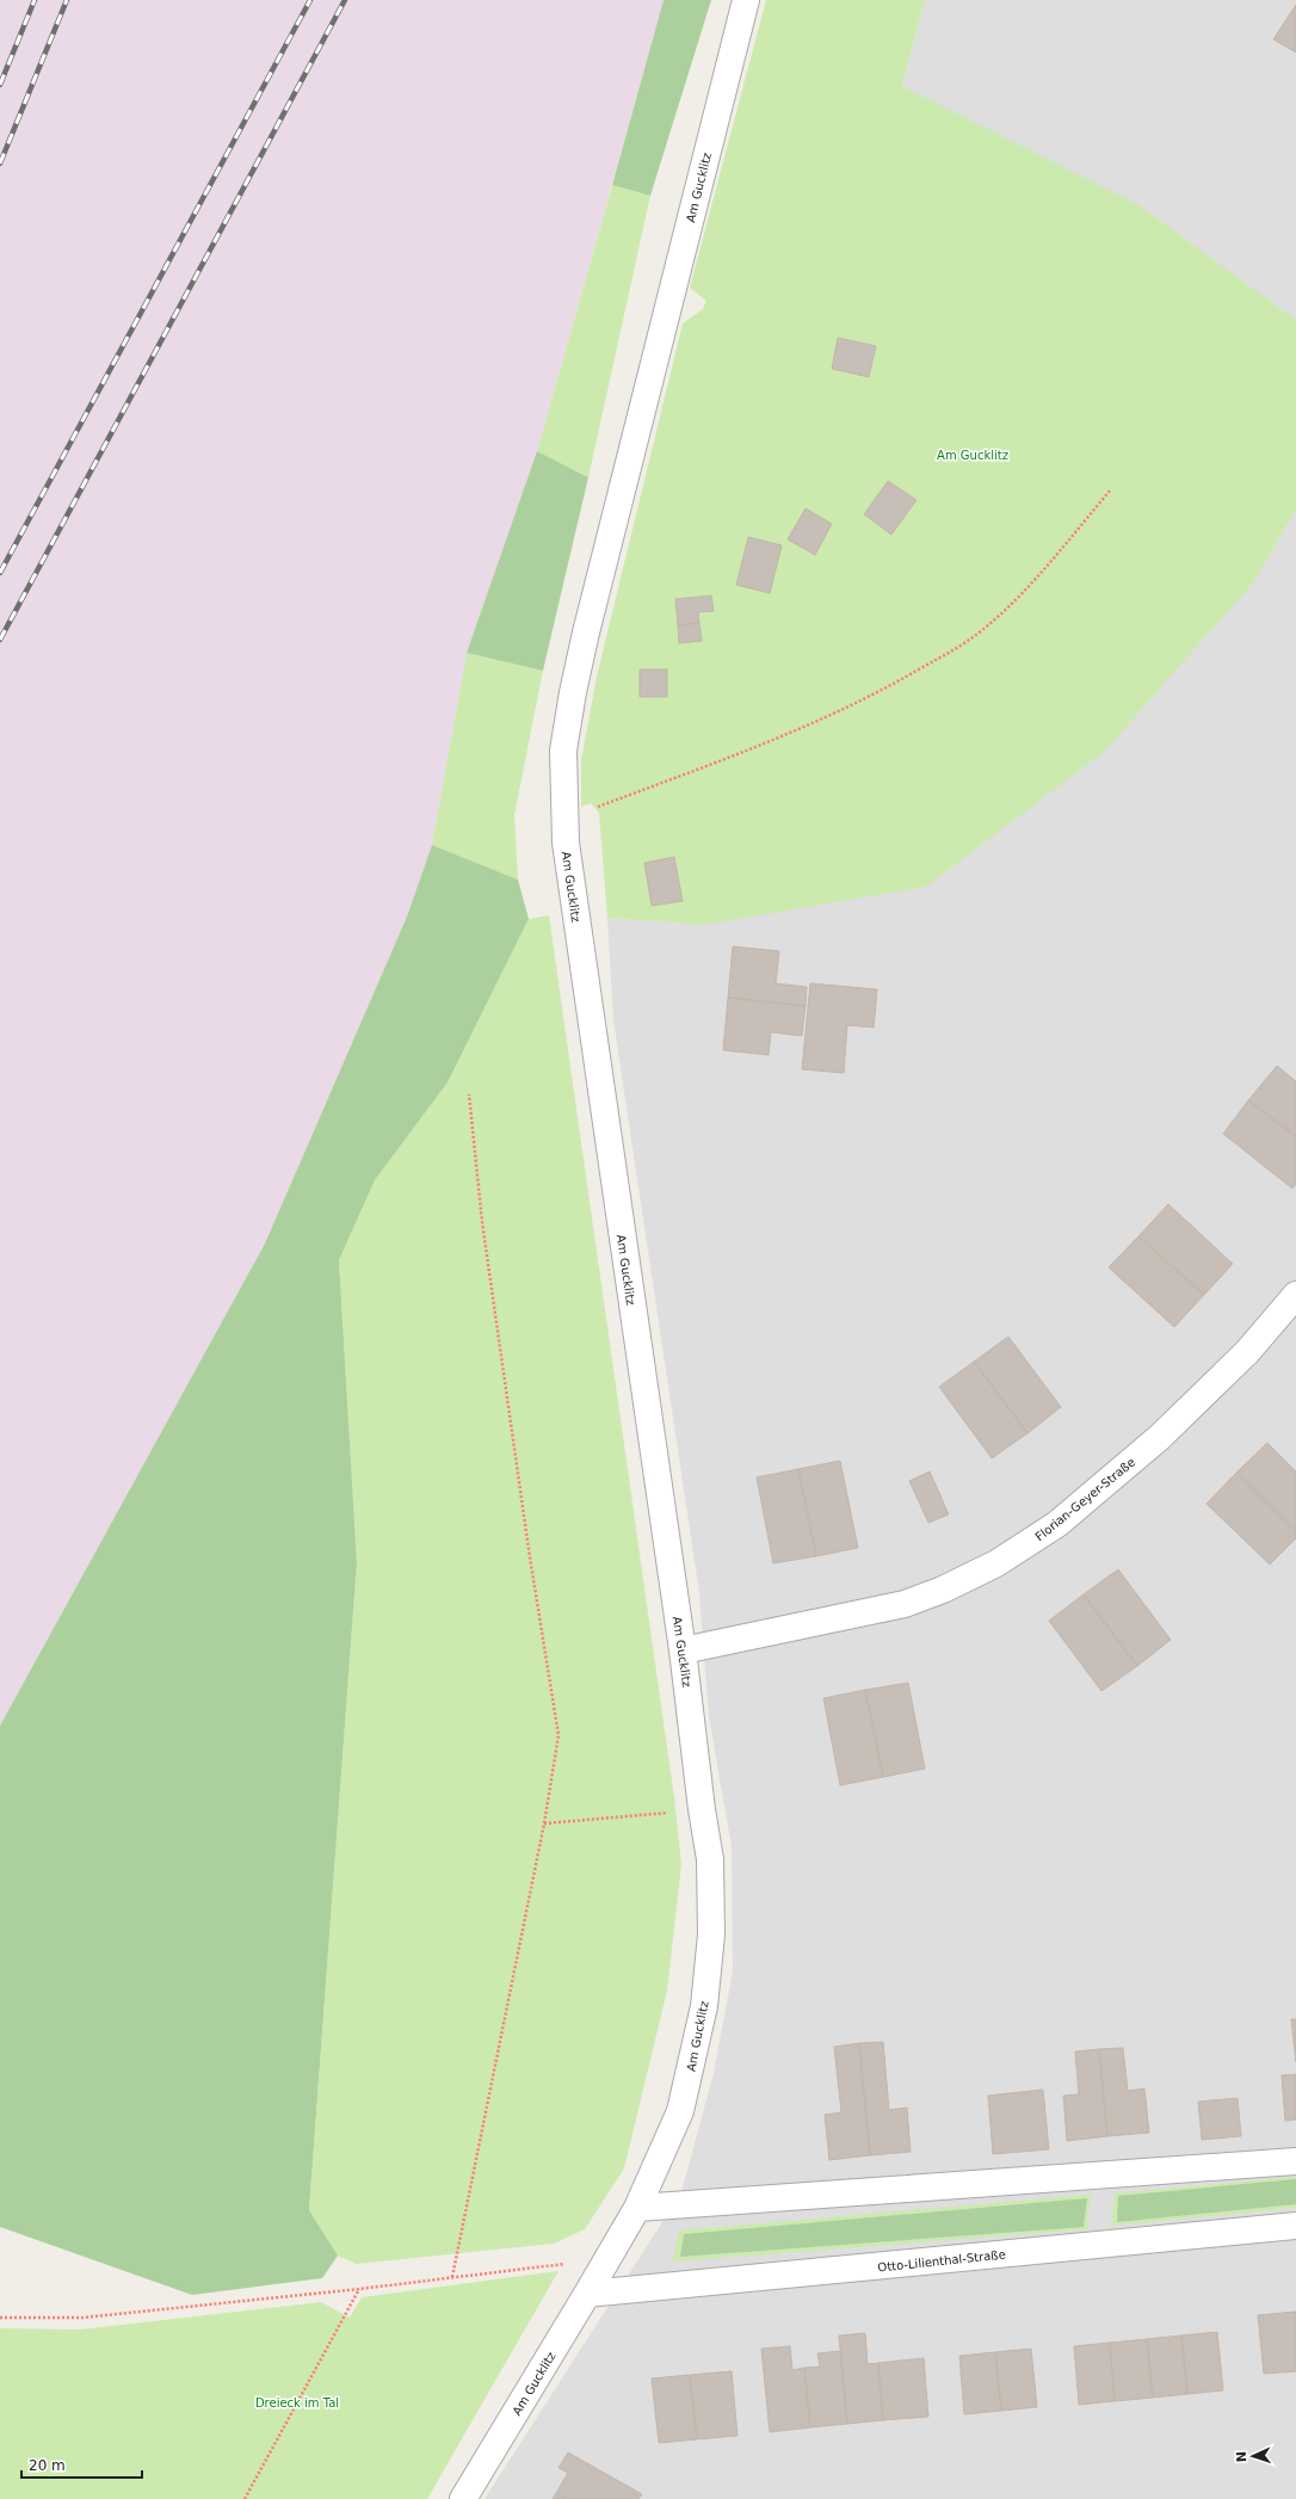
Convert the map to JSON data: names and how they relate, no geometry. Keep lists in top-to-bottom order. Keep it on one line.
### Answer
{"streets":{"street":["Am Gucklitz","Florian-Geyer-Straße","Otto-Lilienthal-Straße"]},"crossings":[["Am Gucklitz","Florian-Geyer-Straße"],["Am Gucklitz","Otto-Lilienthal-Straße"]],"parks":["Am Gucklitz","Dreieck im Tal"],"scale_bar":"20 m","north":"left"}
